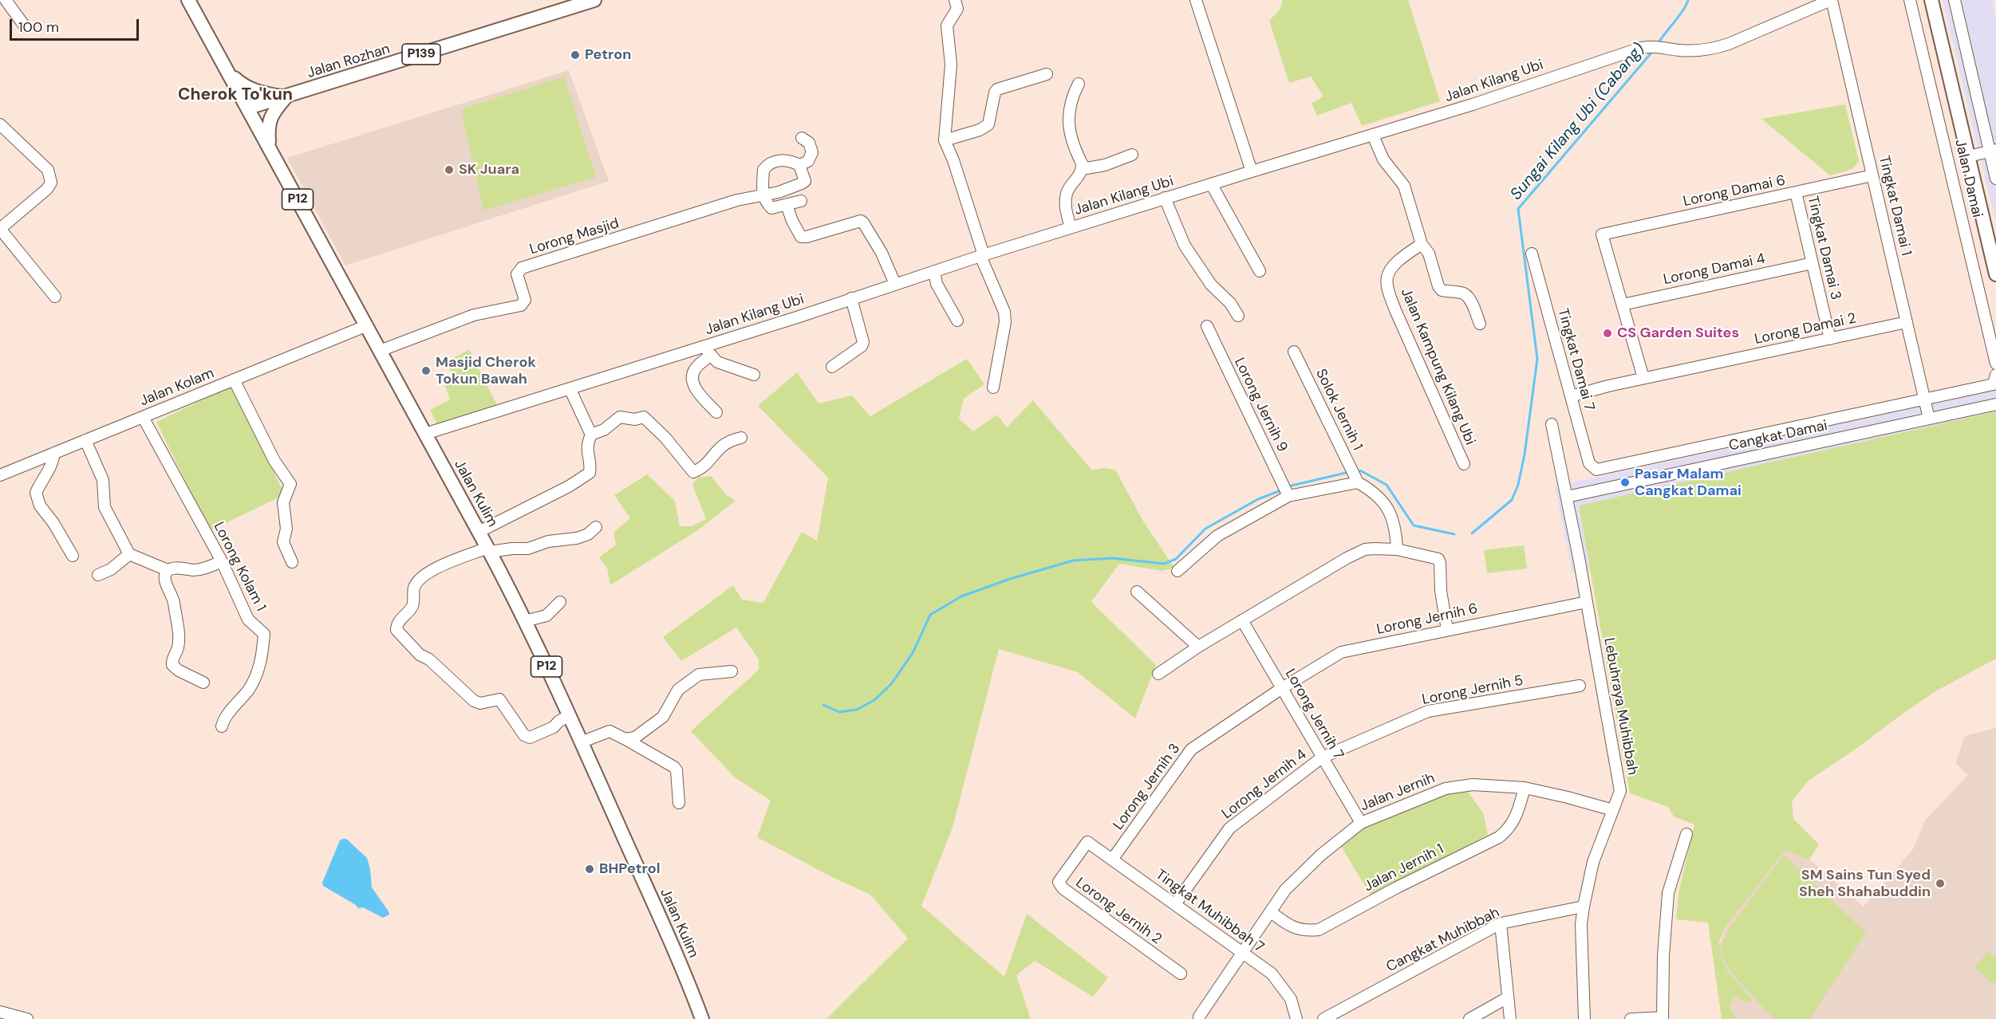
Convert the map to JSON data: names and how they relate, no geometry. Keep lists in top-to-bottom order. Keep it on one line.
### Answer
{"streets":{"main road":["P139","Jalan Rozhan","Jalan Damai","P12","Jalan Kulim"],"street":["Jalan Kilang Ubi","Lorong Damai 6","Tingkat Damai 1","Lorong Masjid","Tingkat Damai 3","Lorong Damai 4","Lorong Damai 2","Tingkat Damai 7","Jalan Kampung Kilang Ubi","Jalan Kolam","Lorong Jernih 9","Solok Jernih 1","Cangkat Damai","Lorong Kolam 1","Lorong Jernih 6","Lorong Jernih 5","Lebuhraya Muhibbah","Lorong Jernih 7","Lorong Jernih 4","Lorong Jernih 3","Jalan Jernih","Jalan Jernih 1","Lorong Jernih 2","Tingkat Muhibbah 7","Cangkat Muhibbah"]},"crossings":[["Jalan Rozhan","Jalan Kulim"],["Jalan Kilang Ubi","Tingkat Damai 1"],["Jalan Kilang Ubi","Jalan Kulim"],["Lorong Damai 6","Tingkat Damai 1"],["Lorong Damai 6","Tingkat Damai 3"],["Lorong Damai 6","Lorong Damai 4"],["Tingkat Damai 1","Lorong Damai 2"],["Tingkat Damai 1","Cangkat Damai"],["Lorong Masjid","Jalan Kulim"],["Tingkat Damai 3","Lorong Damai 4"],["Tingkat Damai 3","Lorong Damai 2"],["Lorong Damai 2","Tingkat Damai 7"],["Tingkat Damai 7","Cangkat Damai"],["Jalan Kolam","Jalan Kulim"],["Jalan Kolam","Lorong Kolam 1"],["Cangkat Damai","Lebuhraya Muhibbah"],["Lorong Jernih 6","Lebuhraya Muhibbah"],["Lorong Jernih 6","Lorong Jernih 7"],["Lorong Jernih 6","Lorong Jernih 3"],["Lorong Jernih 5","Lorong Jernih 7"],["Lorong Jernih 5","Lorong Jernih 4"],["Lebuhraya Muhibbah","Jalan Jernih"],["Lebuhraya Muhibbah","Cangkat Muhibbah"],["Lorong Jernih 7","Lorong Jernih 4"],["Lorong Jernih 7","Lorong Jernih 3"],["Lorong Jernih 7","Jalan Jernih"],["Lorong Jernih 4","Tingkat Muhibbah 7"],["Lorong Jernih 3","Tingkat Muhibbah 7"],["Jalan Jernih","Jalan Jernih 1"],["Jalan Jernih","Tingkat Muhibbah 7"],["Lorong Jernih 2","Tingkat Muhibbah 7"]],"districts":["Cherok To'kun"],"water":["Sungai Kilang Ubi (Cabang)"],"places":["Petron","SK Juara","CS Garden Suites","Masjid Cherok Tokun Bawah","Pasar Malam Cangkat Damai","BHPetrol","SM Sains Tun Syed Sheh Shahabuddin"],"scale_bar":"100 m"}
